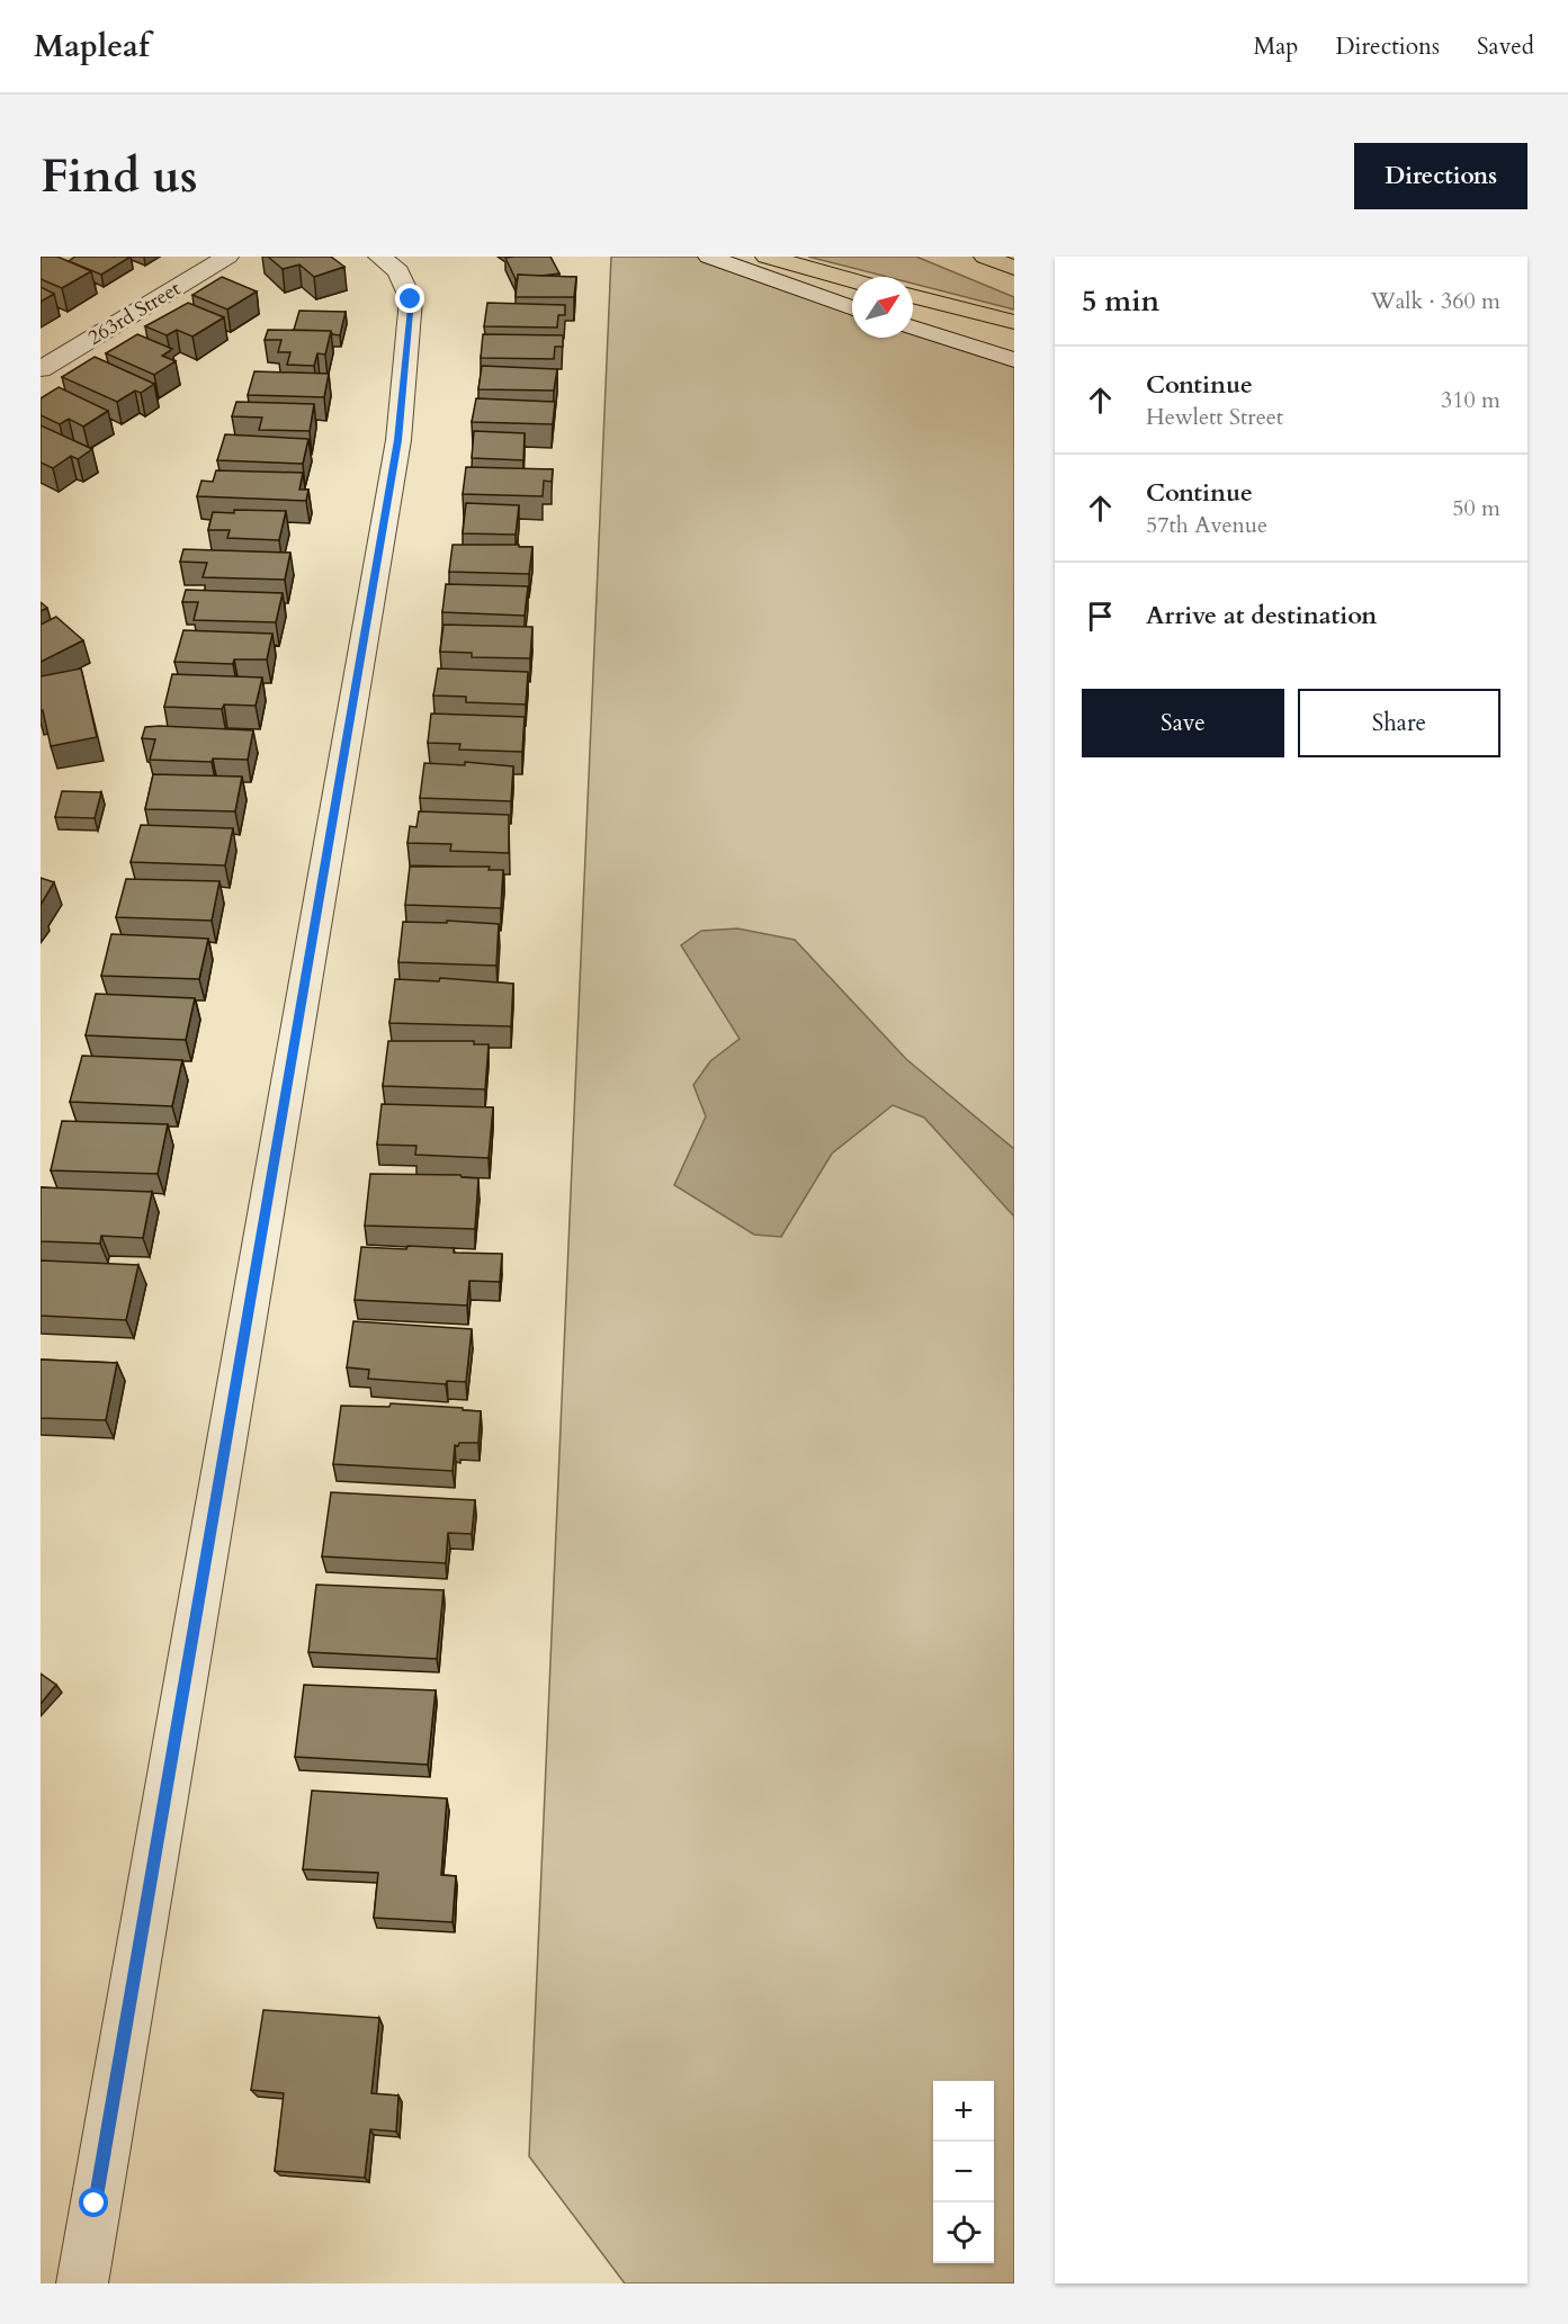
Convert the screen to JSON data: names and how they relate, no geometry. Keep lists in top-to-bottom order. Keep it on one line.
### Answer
{"streets":{"street":["263rd Street"]},"north":"top right","page":{"header":"Mapleaf","nav":["Map","Directions","Saved"],"buttons":["Directions",["Save","Share"]],"title":"Find us","heading":["5 min","Walk · 360 m"],"list":[["Continue","Hewlett Street","310 m"],["Continue","57th Avenue","50 m"],"Arrive at destination"],"map_buttons":["+","−"]}}
